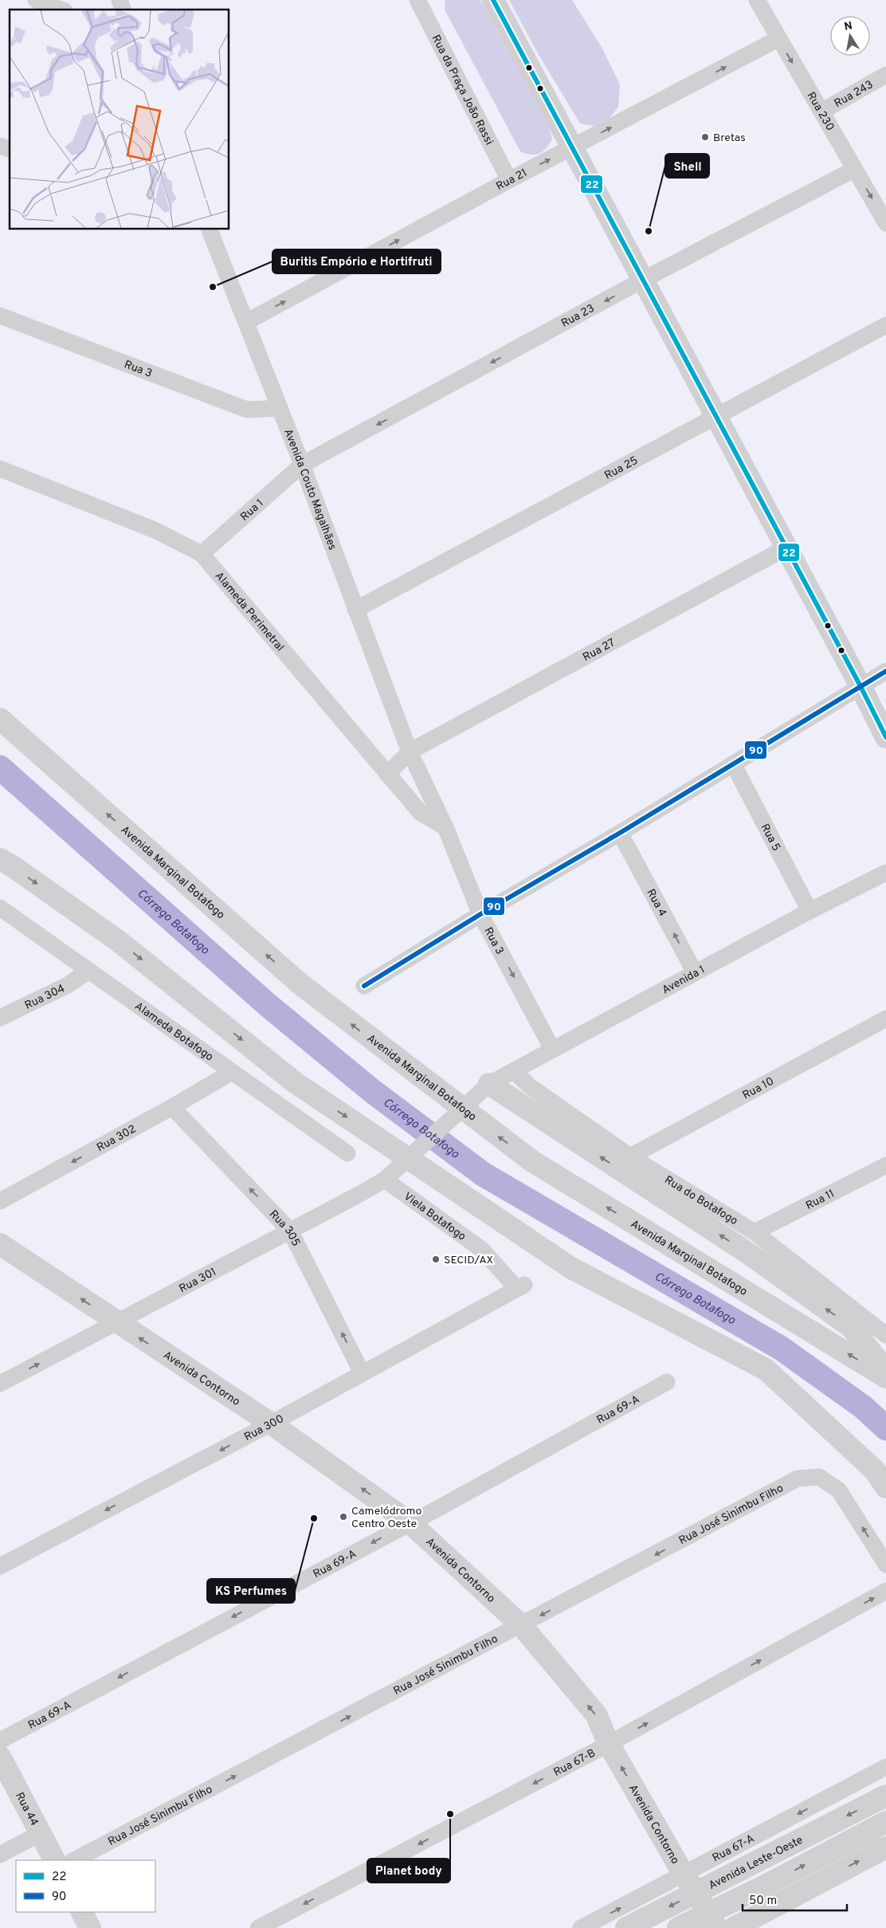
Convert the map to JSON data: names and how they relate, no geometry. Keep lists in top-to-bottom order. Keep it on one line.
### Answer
{"streets":{"main road":["Avenida Marginal Botafogo","Avenida Contorno","Rua 44","Avenida Leste-Oeste"],"street":["Rua da Praça João Rassi","Rua 243","Rua 230","Rua 21","Rua 23","Rua 3","Rua 25","Avenida Couto Magalhães","Rua 1","Alameda Perimetral","Rua 27","Rua 5","Rua 4","Avenida 1","Rua 304","Alameda Botafogo","Rua 10","Rua 302","Rua 11","Rua do Botafogo","Viela Botafogo","Rua 305","Rua 301","Rua 69-A","Rua 300","Rua José Sinimbu Filho","Rua 67-B","Rua 67-A"]},"crossings":[["Rua da Praça João Rassi","Rua 21"],["Rua 243","Rua 230"],["Rua 230","Rua 21"],["Rua 230","Rua 23"],["Rua 21","Avenida Couto Magalhães"],["Rua 23","Avenida Couto Magalhães"],["Rua 23","Rua 1"],["Rua 3","Avenida Couto Magalhães"],["Rua 3","Alameda Perimetral"],["Rua 3","Avenida 1"],["Rua 25","Avenida Couto Magalhães"],["Avenida Couto Magalhães","Rua 1"],["Avenida Couto Magalhães","Alameda Perimetral"],["Avenida Couto Magalhães","Rua 27"],["Rua 1","Alameda Perimetral"],["Rua 5","Avenida 1"],["Rua 4","Avenida 1"],["Avenida 1","Rua do Botafogo"],["Avenida 1","Viela Botafogo"],["Avenida 1","Rua 301"],["Rua 304","Alameda Botafogo"],["Alameda Botafogo","Rua 302"],["Rua 10","Rua do Botafogo"],["Rua 302","Rua 305"],["Rua 11","Rua do Botafogo"],["Viela Botafogo","Rua 301"],["Viela Botafogo","Rua 300"],["Rua 305","Rua 301"],["Rua 305","Rua 300"],["Rua 301","Avenida Contorno"],["Avenida Contorno","Rua 69-A"],["Avenida Contorno","Rua 300"],["Avenida Contorno","Rua José Sinimbu Filho"],["Avenida Contorno","Rua 67-B"],["Avenida Contorno","Rua 67-A"],["Avenida Contorno","Avenida Leste-Oeste"],["Rua 67-A","Avenida Leste-Oeste"]],"one_way":["Rua 230","Rua 21","Rua 23","Rua 4","Rua 302","Rua 305","Avenida Contorno","Rua 69-A","Rua 300"],"water":["Córrego Botafogo"],"places":["Bretas","Shell","Buritis Empório e Hortifruti","SECID/AX","Camelódromo Centro Oeste","KS Perfumes","Planet body"],"lines":["transit line 22","transit line 90"],"legend":["22","90"],"scale_bar":"50 m","north":"top"}
